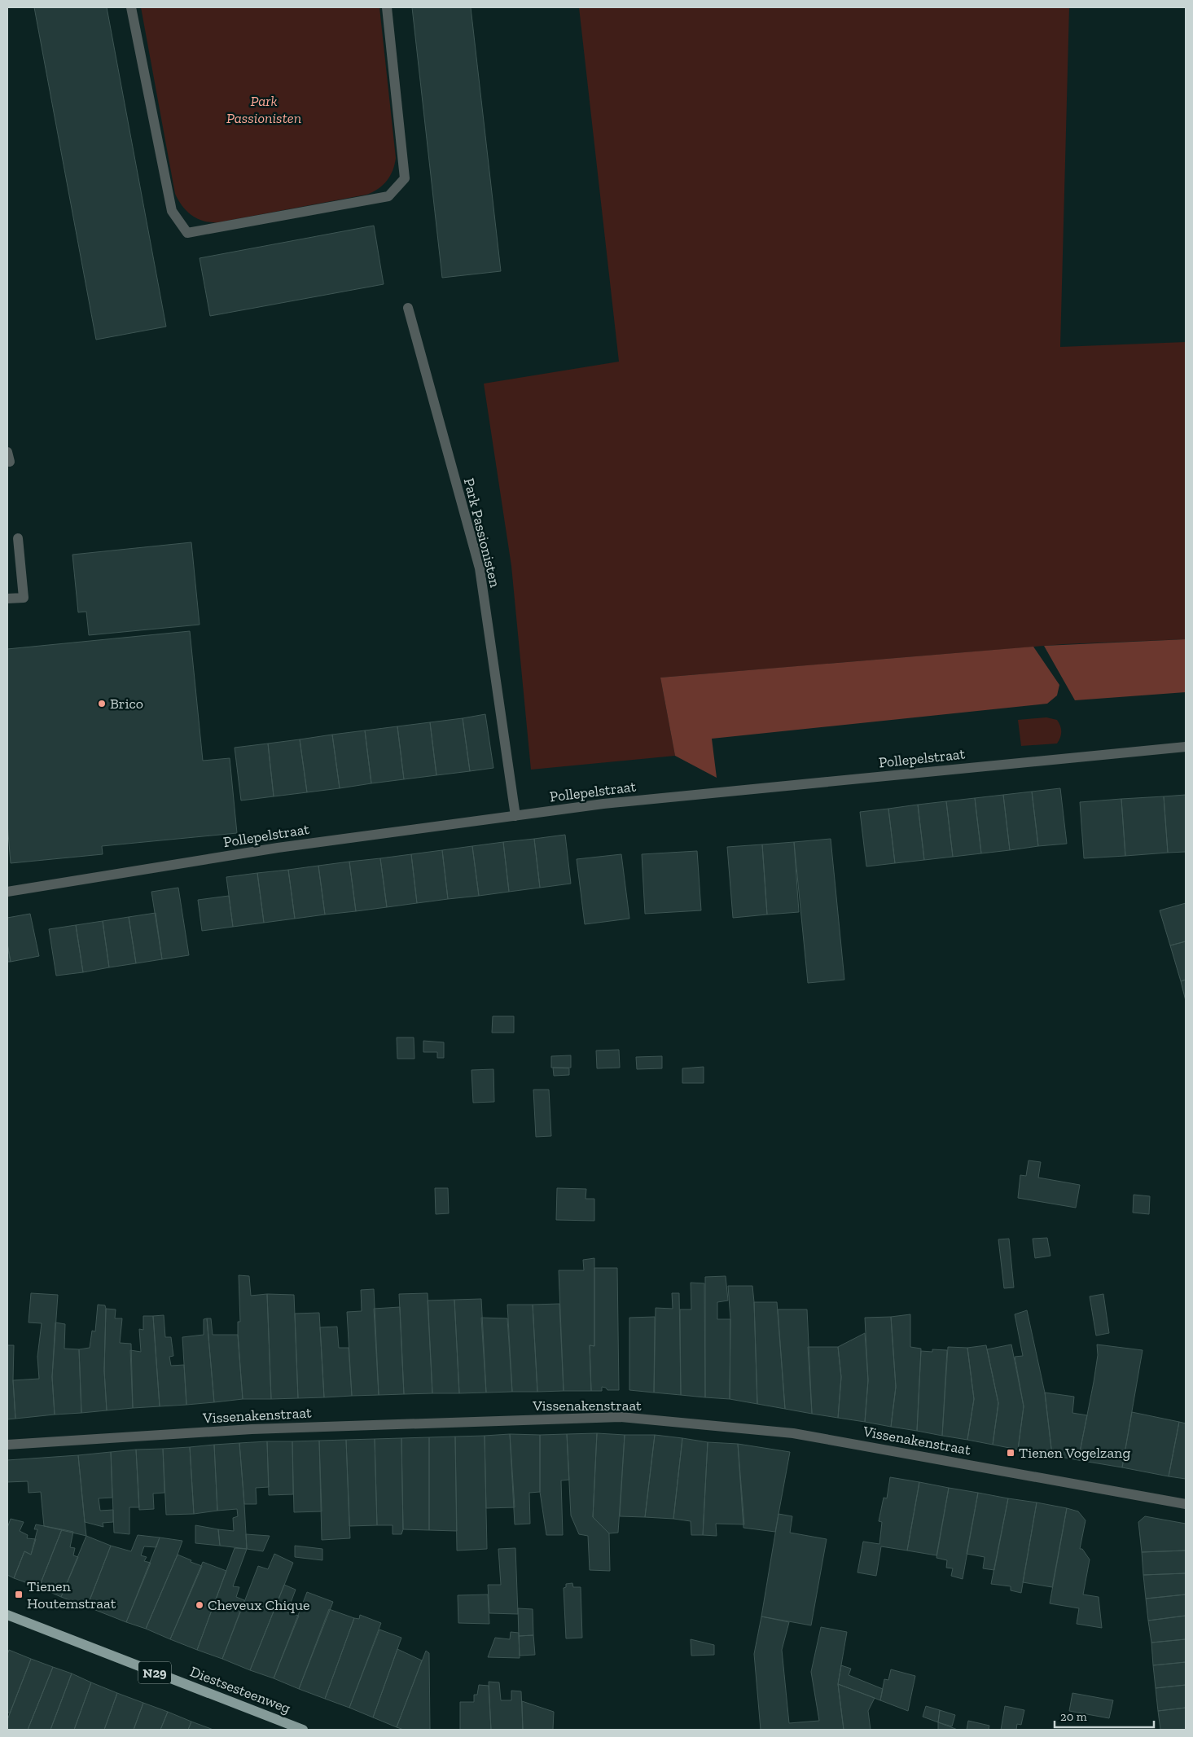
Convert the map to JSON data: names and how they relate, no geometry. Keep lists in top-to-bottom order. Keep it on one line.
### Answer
{"streets":{"main road":["N29","Diestsesteenweg"],"street":["Park Passionisten","Pollepelstraat","Vissenakenstraat"]},"crossings":[["Park Passionisten","Pollepelstraat"]],"parks":["Park Passionisten"],"places":{"other":["Brico","Cheveux Chique"],"transit":["Tienen Vogelzang","Tienen Houtemstraat"]},"scale_bar":"20 m"}
